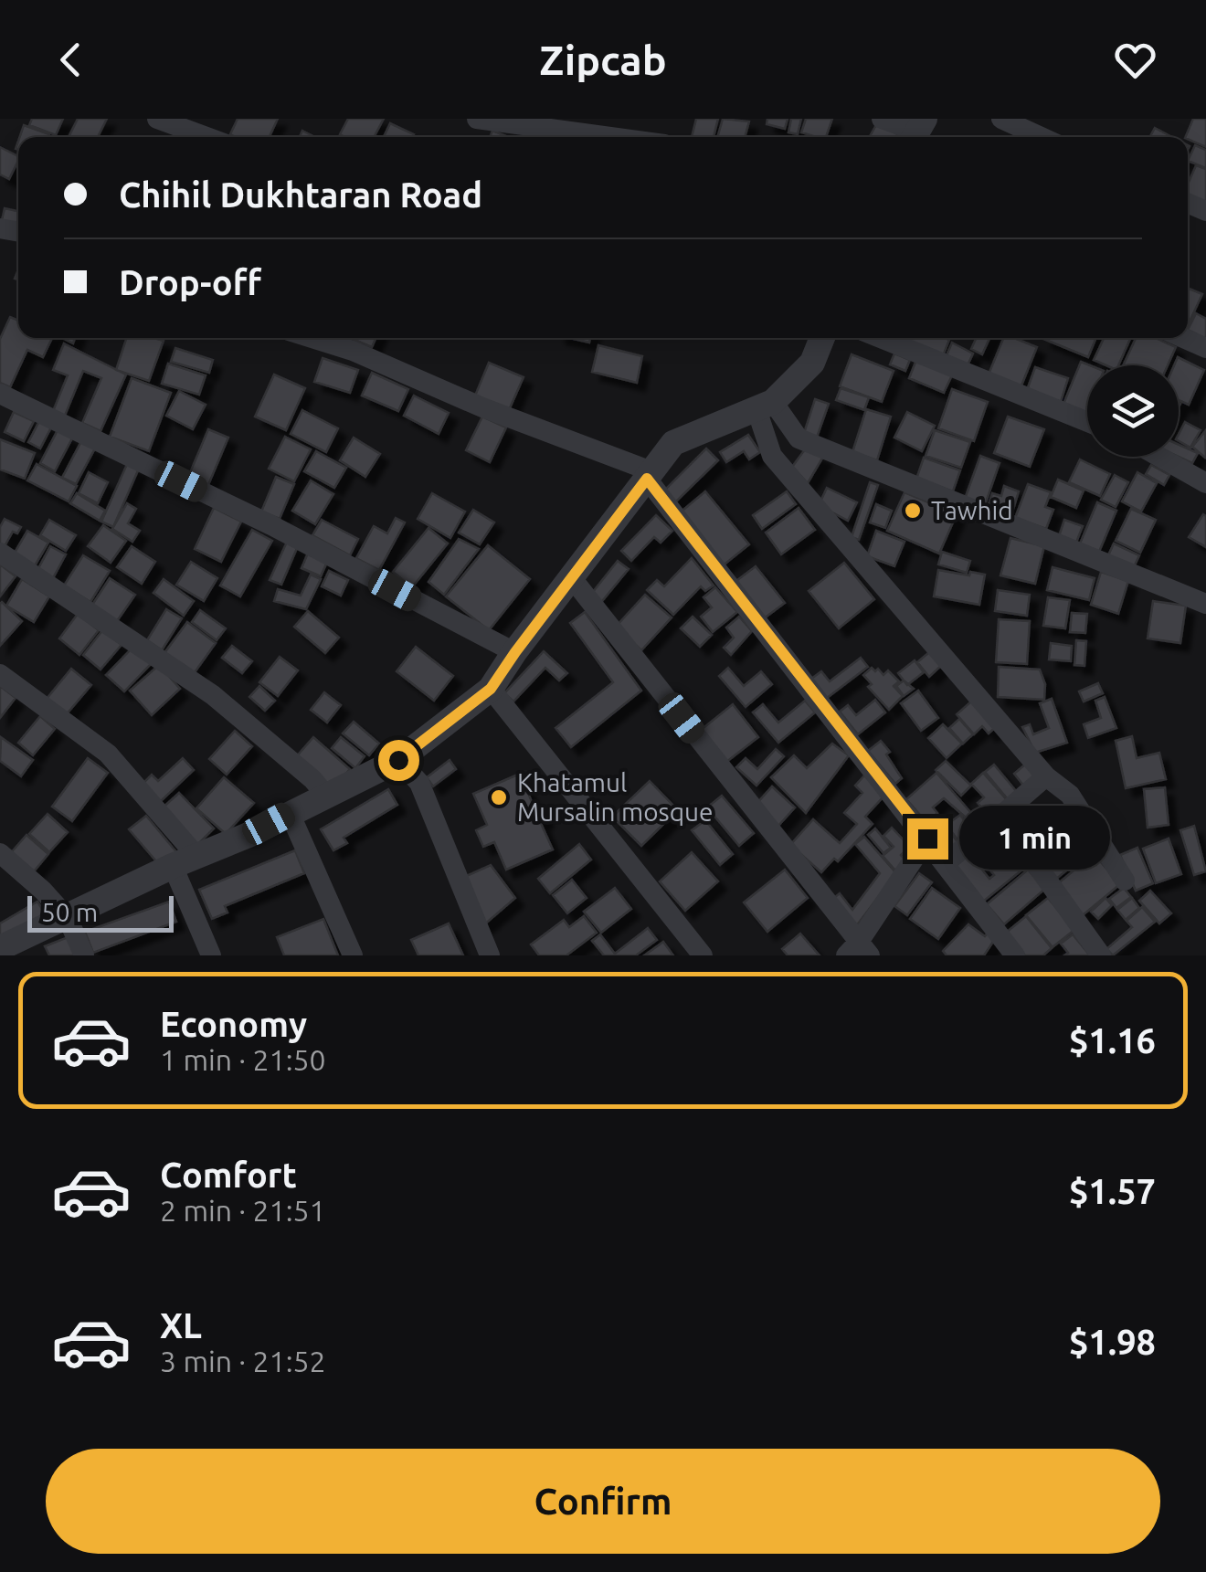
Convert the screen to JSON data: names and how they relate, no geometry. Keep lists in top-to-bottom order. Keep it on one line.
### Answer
{"places":["Tawhid","Khatamul Mursalin mosque"],"scale_bar":"50 m","page":{"header":"Zipcab","banner":["Chihil Dukhtaran Road","Drop-off"],"bubble":"1 min","scale":"50 m","list":[{"name":"Economy","note":"1 min · 21:50","value":"$1.16"},{"name":"Comfort","note":"2 min · 21:51","value":"$1.57"},{"name":"XL","note":"3 min · 21:52","value":"$1.98"}],"buttons":"Confirm"}}
